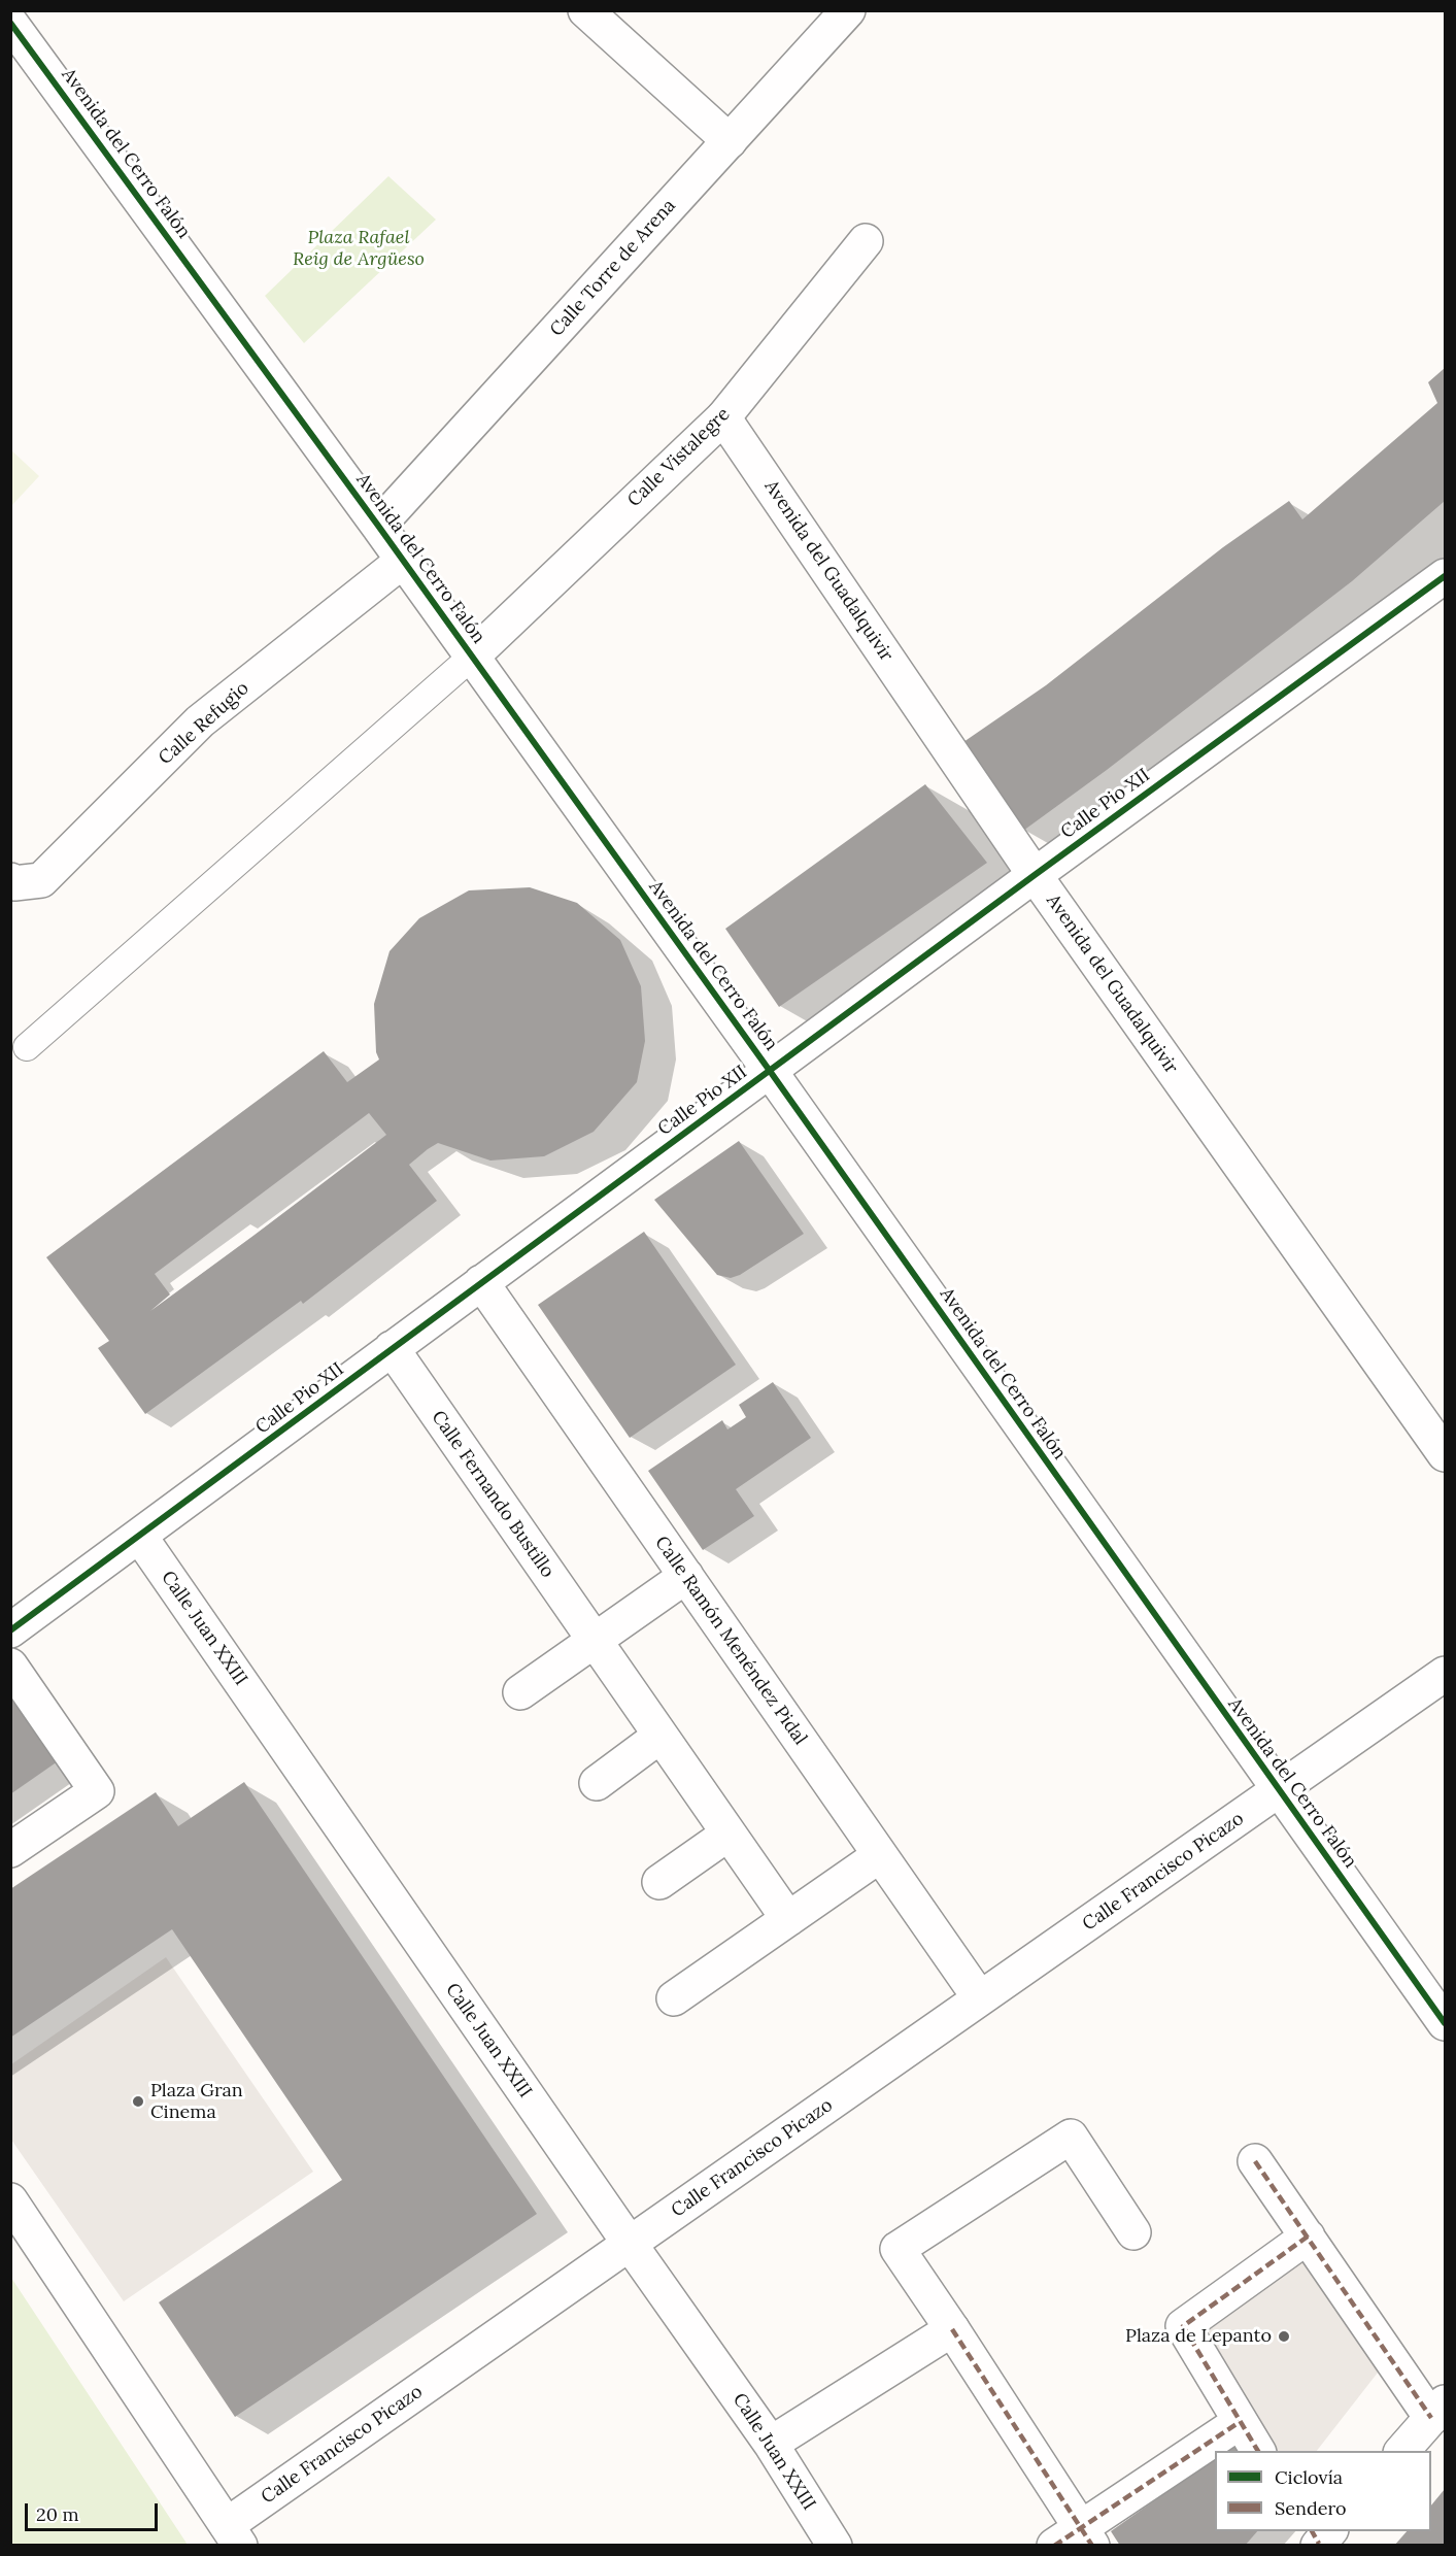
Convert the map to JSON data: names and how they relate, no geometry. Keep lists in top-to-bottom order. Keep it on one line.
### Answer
{"streets":{"street":["Avenida del Cerro Falón","Calle Torre de Arena","Calle Vistalegre","Avenida del Guadalquivir","Calle Refugio","Calle Pio XII","Calle Fernando Bustillo","Calle Juan XXIII","Calle Ramón Menéndez Pidal","Calle Francisco Picazo"]},"crossings":[["Avenida del Cerro Falón","Calle Torre de Arena"],["Avenida del Cerro Falón","Calle Vistalegre"],["Avenida del Cerro Falón","Calle Refugio"],["Avenida del Cerro Falón","Calle Pio XII"],["Avenida del Cerro Falón","Calle Francisco Picazo"],["Calle Vistalegre","Avenida del Guadalquivir"],["Avenida del Guadalquivir","Calle Pio XII"],["Calle Pio XII","Calle Fernando Bustillo"],["Calle Pio XII","Calle Juan XXIII"],["Calle Pio XII","Calle Ramón Menéndez Pidal"],["Calle Juan XXIII","Calle Francisco Picazo"],["Calle Ramón Menéndez Pidal","Calle Francisco Picazo"]],"parks":["Plaza Rafael Reig de Argüeso"],"places":["Plaza Gran Cinema","Plaza de Lepanto"],"legend":["Ciclovía","Sendero"],"scale_bar":"20 m"}
